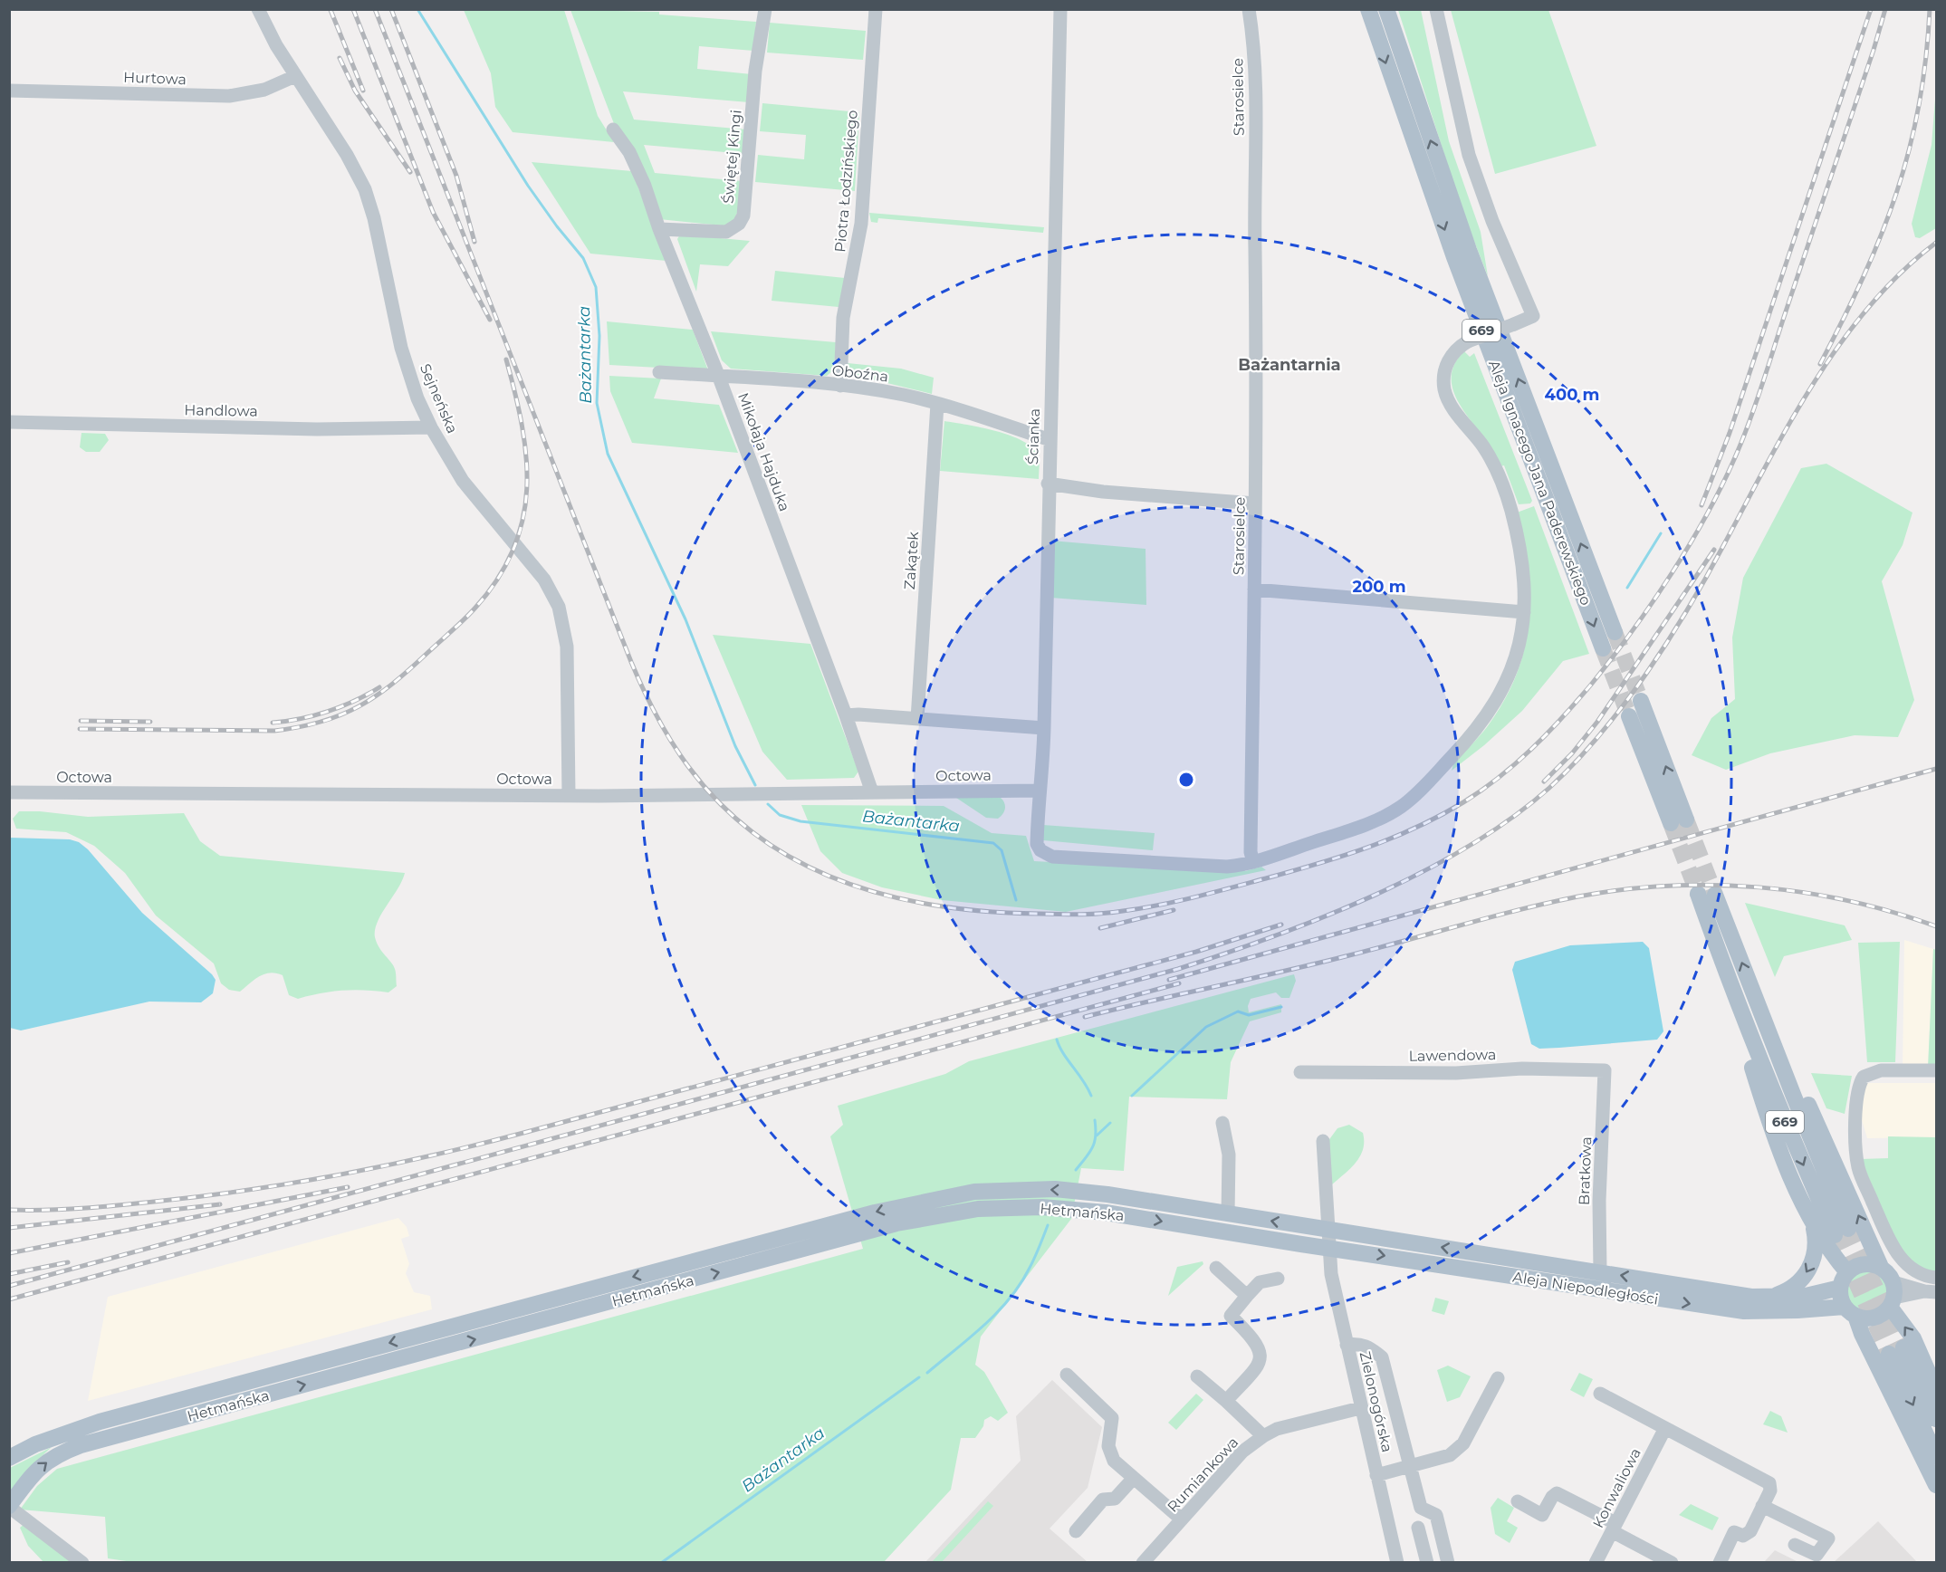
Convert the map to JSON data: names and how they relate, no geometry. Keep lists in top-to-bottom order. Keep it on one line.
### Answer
{"streets":{"main road":["669","Aleja Ignacego Jana Paderewskiego","Hetmańska","Aleja Niepodległości"],"street":["Hurtowa","Starosielce","Świętej Kingi","Piotra Łodzińskiego","Oboźna","Sejneńska","Handlowa","Ścianka","Mikołaja Hajduka","Zakątek","Octowa","Lawendowa","Bratkowa","Zielonogórska","Rumiankowa","Konwaliowa"]},"crossings":[["Hurtowa","Sejneńska"],["Starosielce","Ścianka"],["Świętej Kingi","Mikołaja Hajduka"],["Piotra Łodzińskiego","Oboźna"],["Oboźna","Ścianka"],["Oboźna","Mikołaja Hajduka"],["Oboźna","Zakątek"],["Sejneńska","Handlowa"],["Sejneńska","Octowa"],["Ścianka","Octowa"],["Mikołaja Hajduka","Octowa"],["Lawendowa","Bratkowa"],["Bratkowa","Aleja Niepodległości"],["Hetmańska","Aleja Niepodległości"],["Hetmańska","Zielonogórska"],["Aleja Niepodległości","Zielonogórska"],["Zielonogórska","Rumiankowa"]],"districts":["Bażantarnia"],"water":["Bażantarka"],"rings":["400 m","200 m"]}
